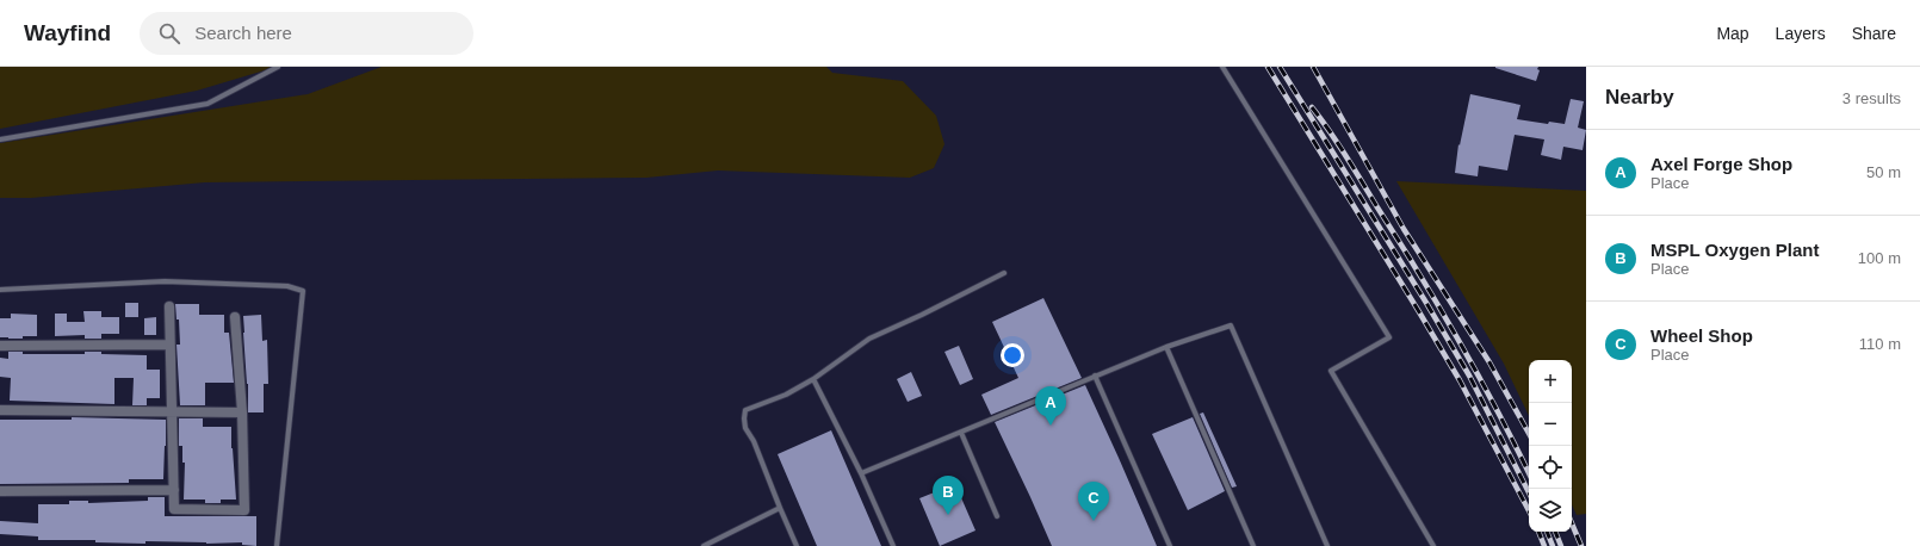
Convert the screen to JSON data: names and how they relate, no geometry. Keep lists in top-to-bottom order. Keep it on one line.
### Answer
{"page":{"header":"Wayfind","search":"Search here","nav":["Map","Layers","Share"],"heading":["Nearby","3 results"],"list":[{"mark":"A","name":"Axel Forge Shop","note":"Place","value":"50 m"},{"mark":"B","name":"MSPL Oxygen Plant","note":"Place","value":"100 m"},{"mark":"C","name":"Wheel Shop","note":"Place","value":"110 m"}],"map_buttons":["+","−"],"pins":["A","B","C"]}}
